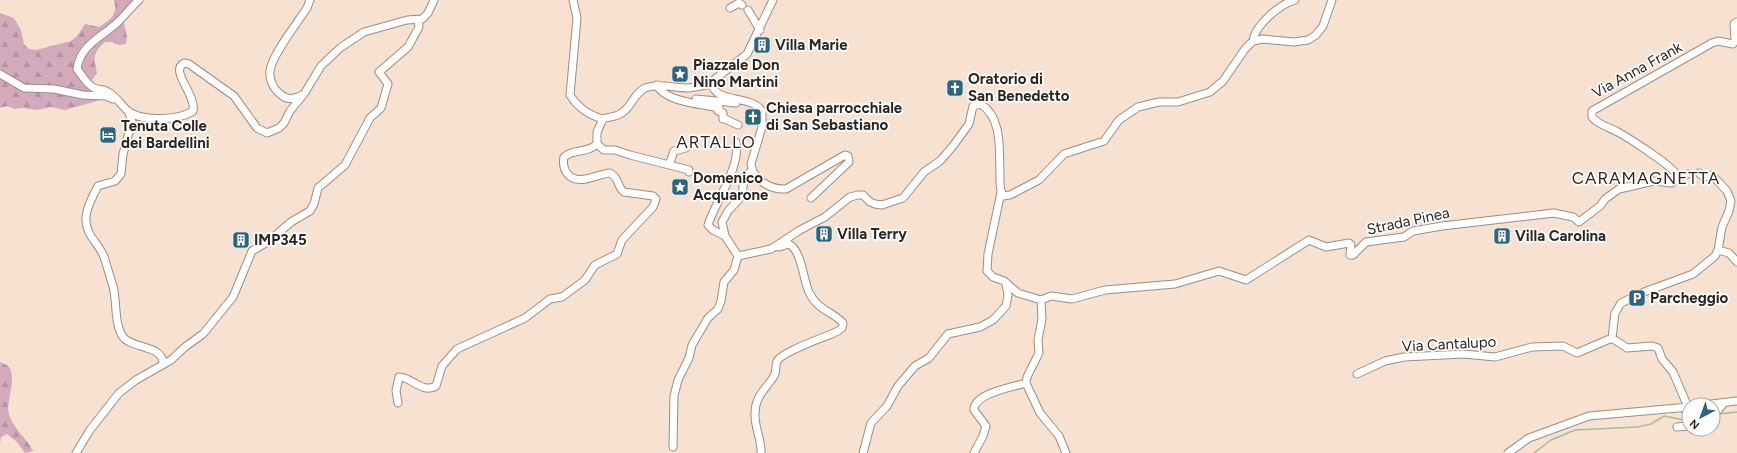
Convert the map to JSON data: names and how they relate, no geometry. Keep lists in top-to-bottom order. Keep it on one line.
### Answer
{"streets":{"street":["Via Anna Frank","Strada Pinea","Via Cantalupo"]},"crossings":[["Via Anna Frank","Strada Pinea"]],"districts":["ARTALLO","CARAMAGNETTA"],"places":{"building":["Villa Marie","Villa Terry","Villa Carolina","IMP345"],"place":["Piazzale Don Nino Martini","Domenico Acquarone"],"church":["Oratorio di San Benedetto","Chiesa parrocchiale di San Sebastiano"],"hotel":["Tenuta Colle dei Bardellini"],"parking":["Parcheggio"]},"north":"bottom left"}
